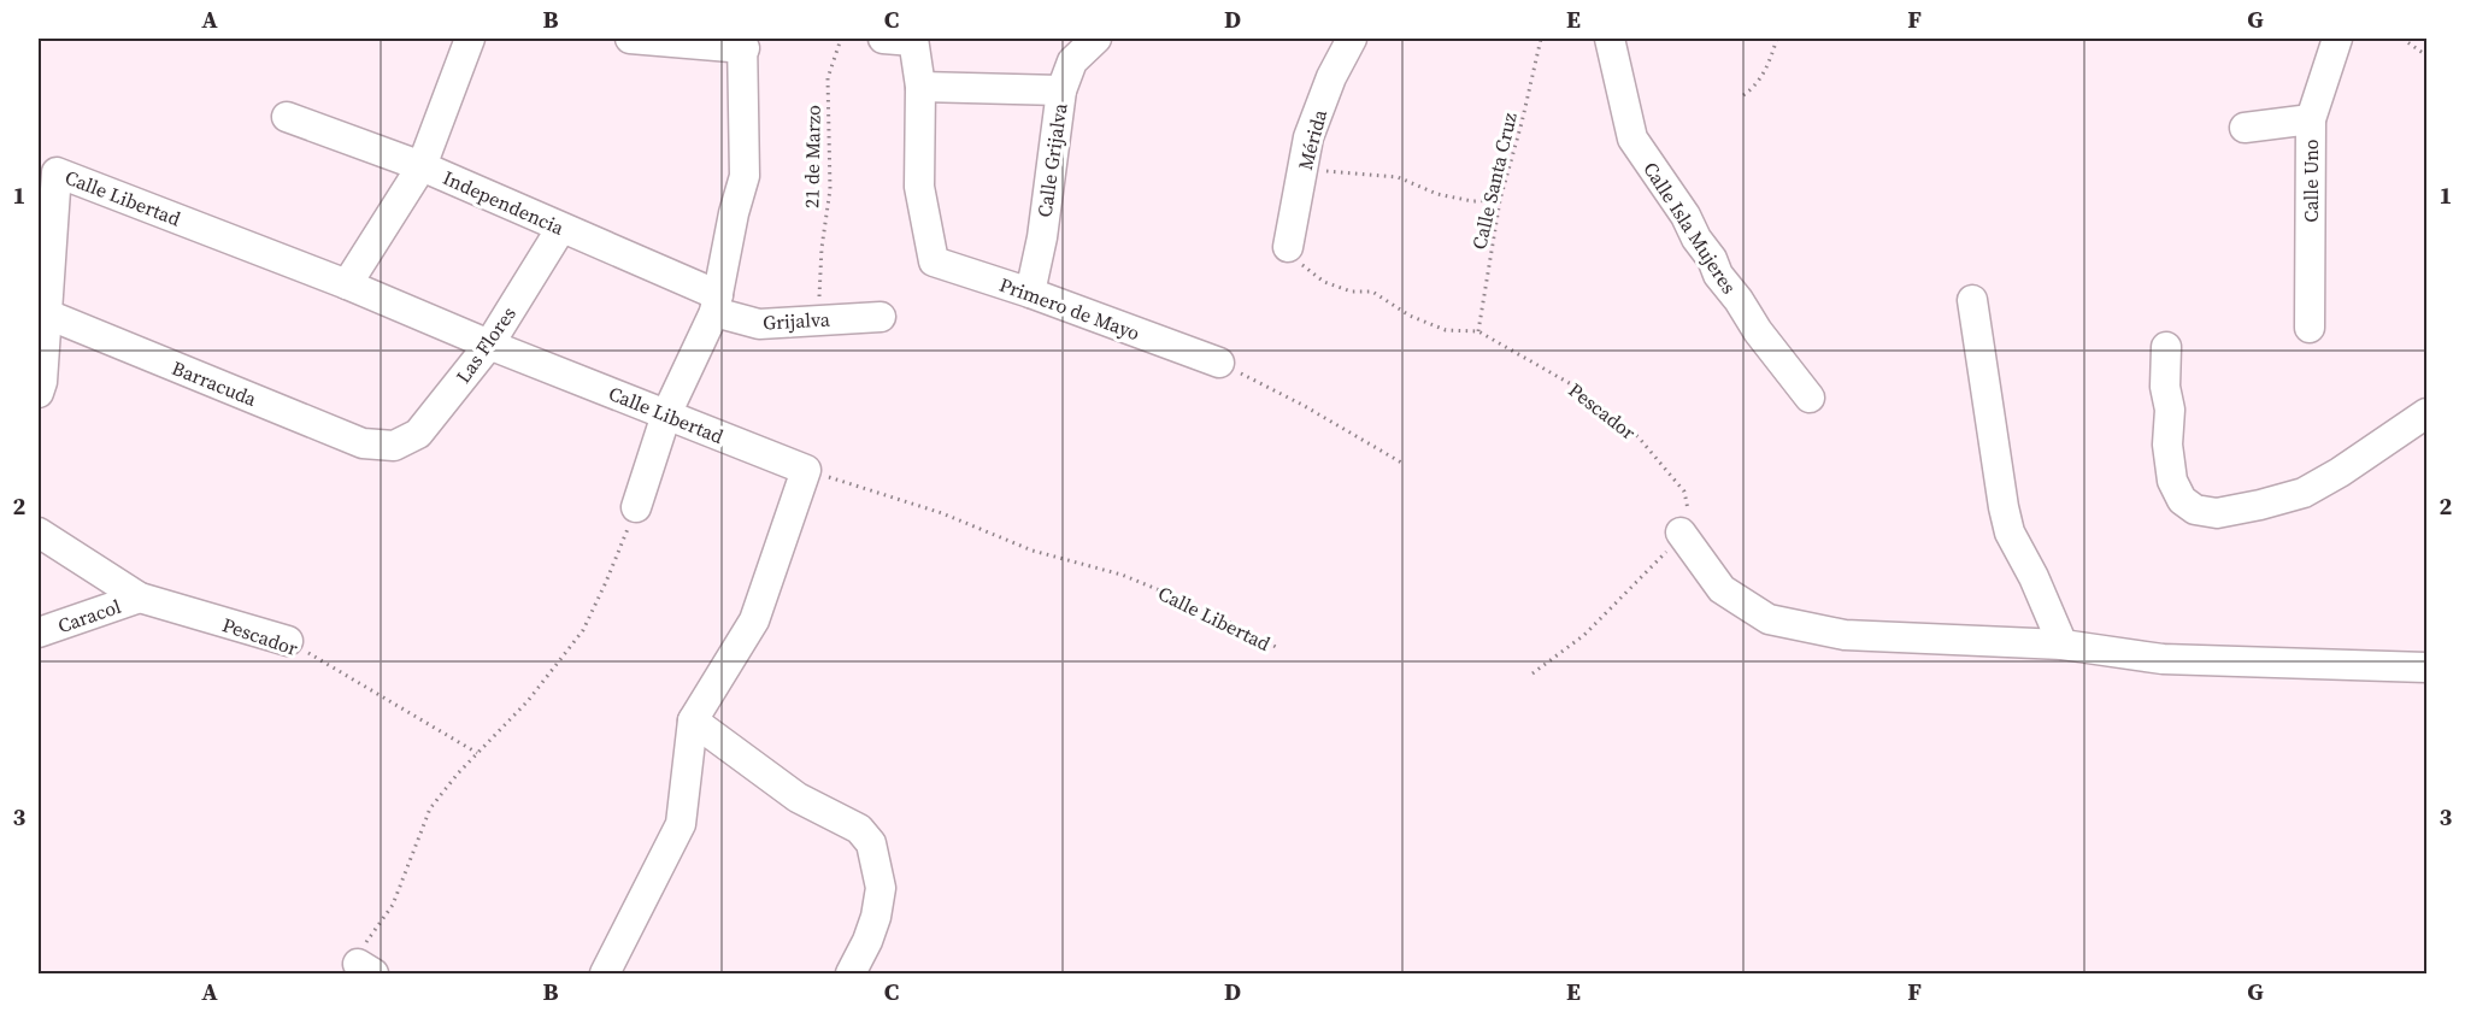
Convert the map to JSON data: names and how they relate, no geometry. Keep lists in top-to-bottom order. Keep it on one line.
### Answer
{"streets":{"street":["Mérida","Calle Grijalva","Calle Uno","Calle Libertad","Independencia","Calle Isla Mujeres","Primero de Mayo","Grijalva","Las Flores","Barracuda","Pescador","Caracol"],"path":["21 de Marzo","Calle Santa Cruz"]},"crossings":[["Mérida","Pescador"],["21 de Marzo","Grijalva"],["Calle Grijalva","Primero de Mayo"],["Calle Santa Cruz","Pescador"],["Calle Libertad","Las Flores"],["Calle Libertad","Barracuda"],["Independencia","Grijalva"],["Independencia","Las Flores"],["Las Flores","Barracuda"],["Pescador","Caracol"]],"grid":{"columns":["A","B","C","D","E","F","G"],"rows":["1","2","3"]}}
